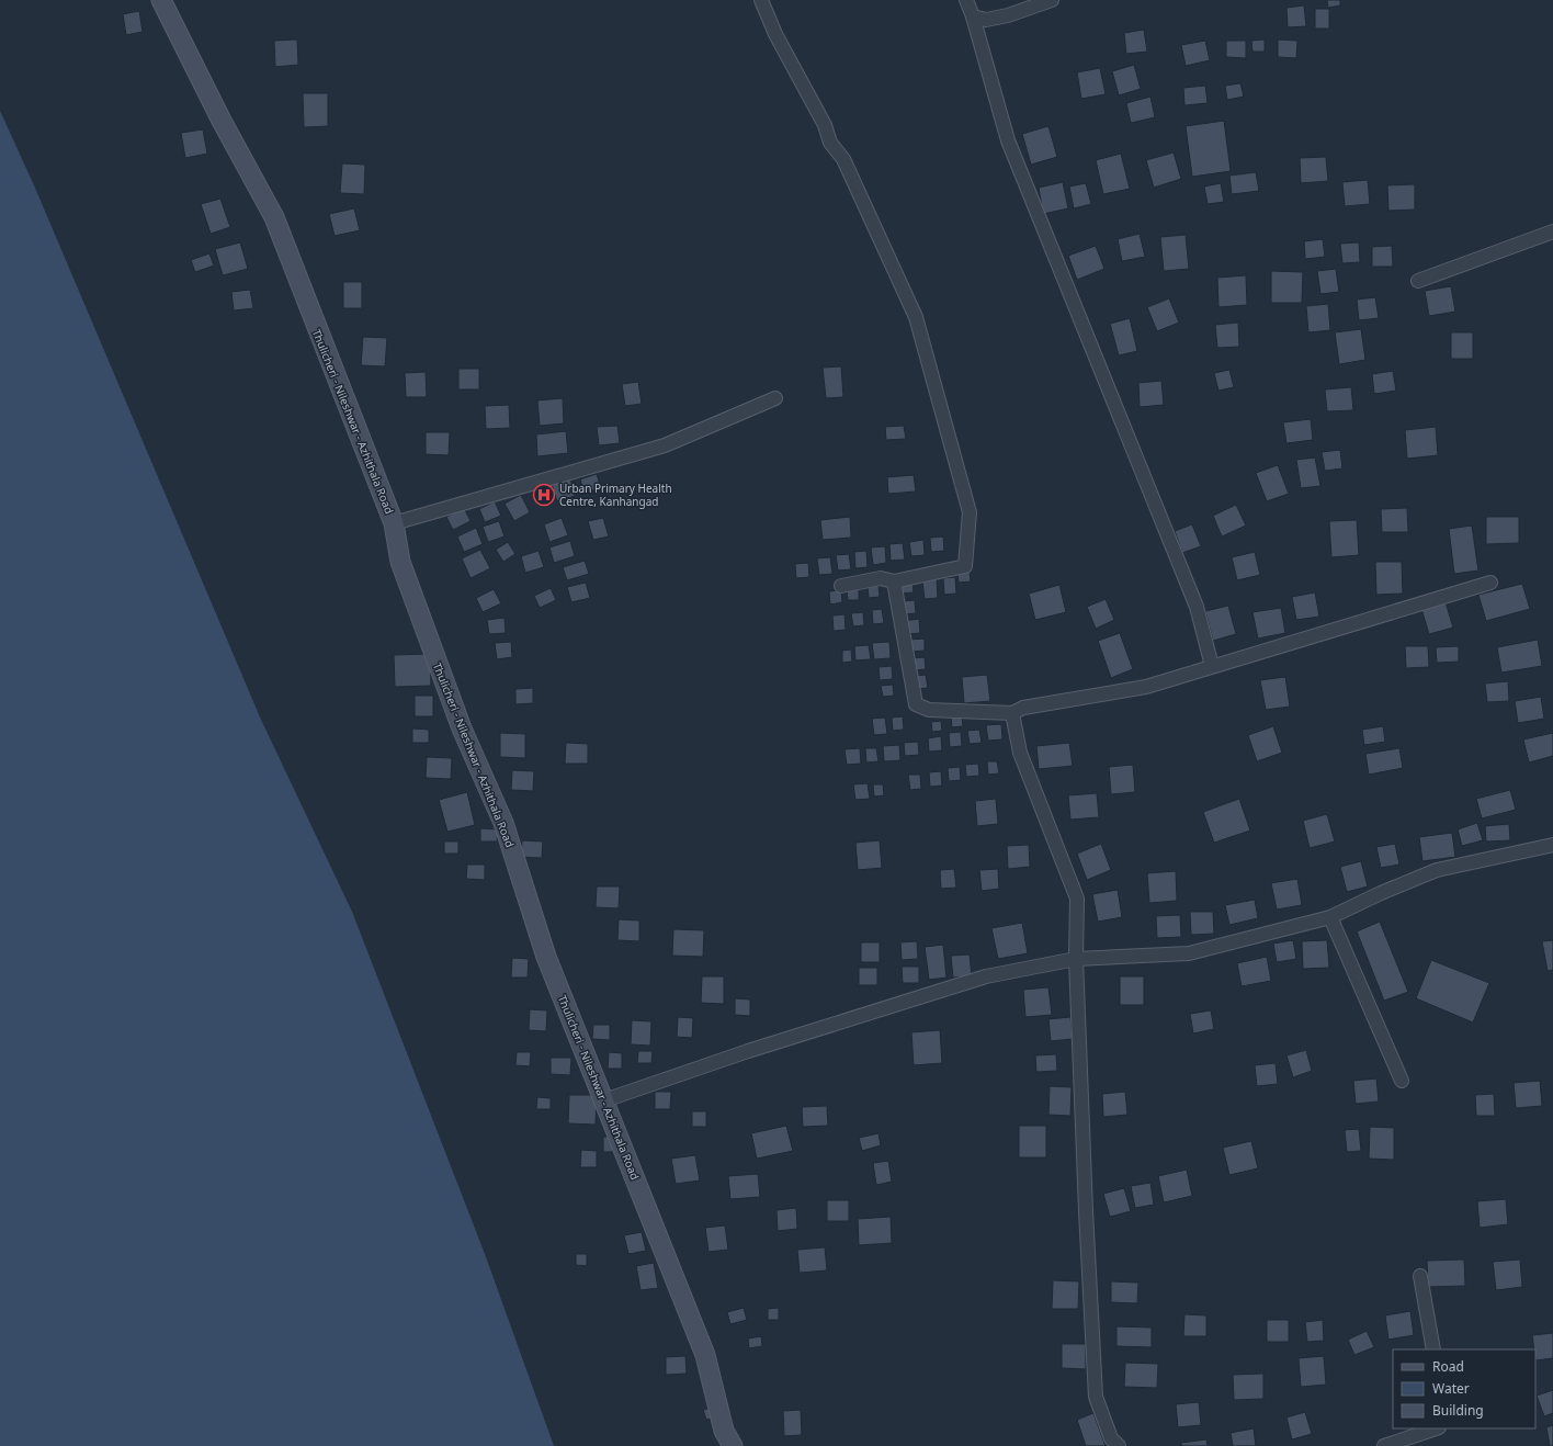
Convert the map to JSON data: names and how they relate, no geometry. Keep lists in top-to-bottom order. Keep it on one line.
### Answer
{"streets":{"main road":["Thulicheri - Nileshwar - Azhithala Road"]},"places":{"hospital":["Urban Primary Health Centre, Kanhangad"]},"legend":["Road","Water","Building"]}
